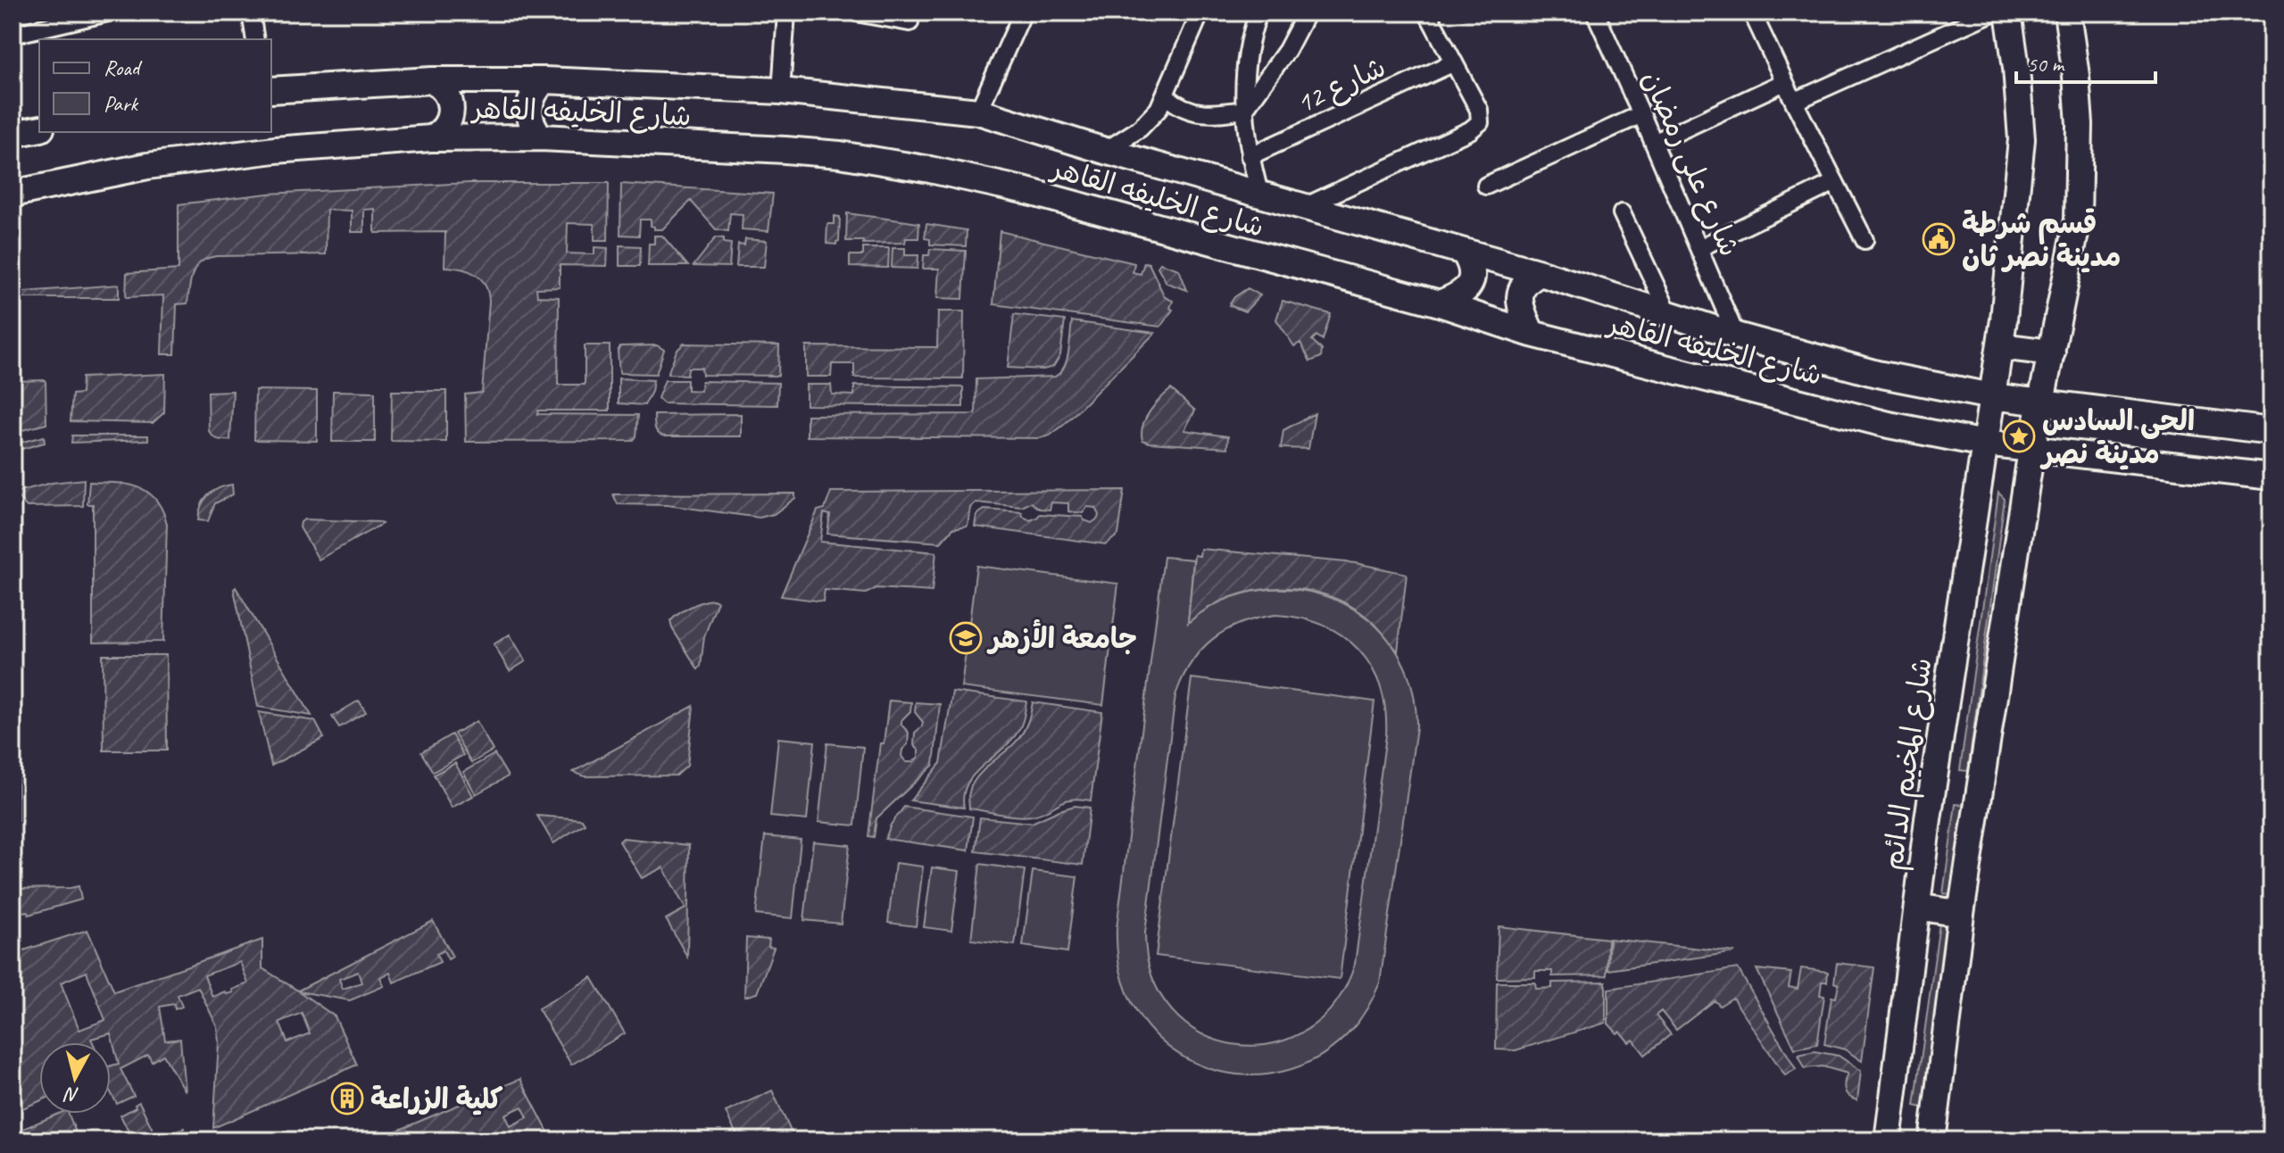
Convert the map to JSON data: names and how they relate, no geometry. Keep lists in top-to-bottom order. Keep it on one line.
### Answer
{"streets":{"main road":["شارع الخليفه القاهر","شارع المخيم الدائم"],"street":["شارع 12","شارع على رمضان"]},"crossings":[["شارع الخليفه القاهر","شارع على رمضان"],["شارع الخليفه القاهر","شارع المخيم الدائم"]],"places":{"public building":["قسم شرطة مدينة نصر ثان"],"place":["الحى السادس مدينة نصر"],"school or university":["جامعة الأزهر"],"building":["كلية الزراعة"]},"legend":["Road","Park"],"scale_bar":"50 m","north":"bottom"}
